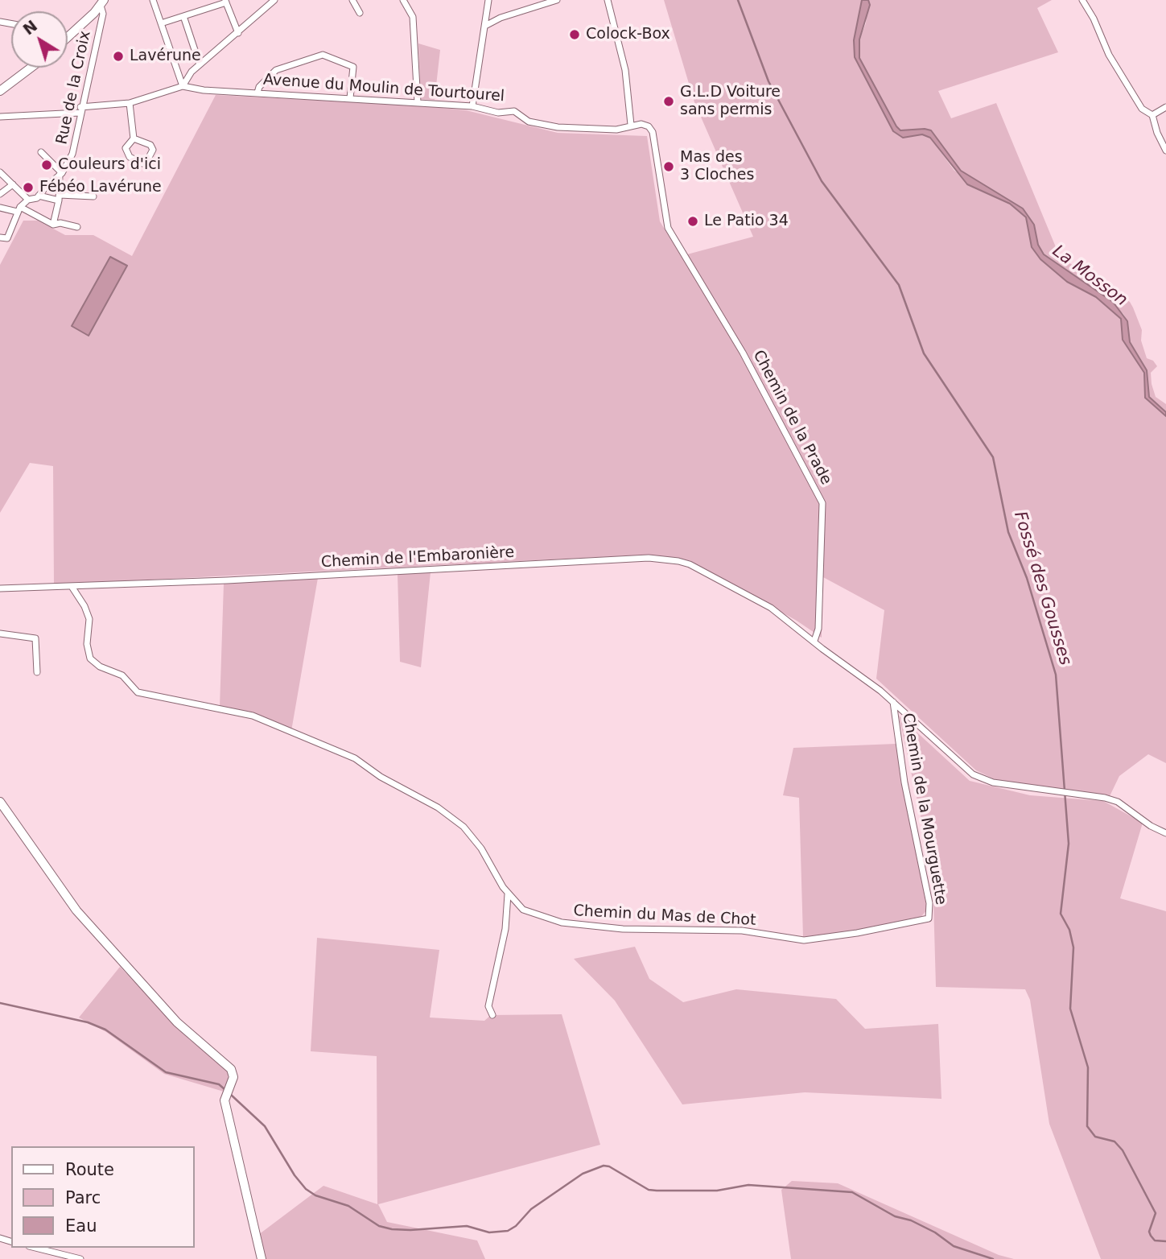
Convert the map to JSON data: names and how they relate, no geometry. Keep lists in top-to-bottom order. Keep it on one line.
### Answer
{"streets":{"street":["Rue de la Croix","Avenue du Moulin de Tourtourel","Chemin de la Prade","Chemin de l'Embaronière","Chemin de la Mourguette","Chemin du Mas de Chot"]},"crossings":[["Rue de la Croix","Avenue du Moulin de Tourtourel"],["Avenue du Moulin de Tourtourel","Chemin de la Prade"],["Chemin de la Prade","Chemin de l'Embaronière"],["Chemin de la Prade","Chemin de la Mourguette"],["Chemin de l'Embaronière","Chemin de la Mourguette"],["Chemin de l'Embaronière","Chemin du Mas de Chot"],["Chemin de la Mourguette","Chemin du Mas de Chot"]],"water":["La Mosson","Fossé des Gousses"],"places":["Colock-Box","Lavérune","G.L.D Voiture sans permis","Couleurs d'ici","Mas des 3 Cloches","Fébéo Lavérune","Le Patio 34"],"legend":["Route","Parc","Eau"],"north":"top left"}
